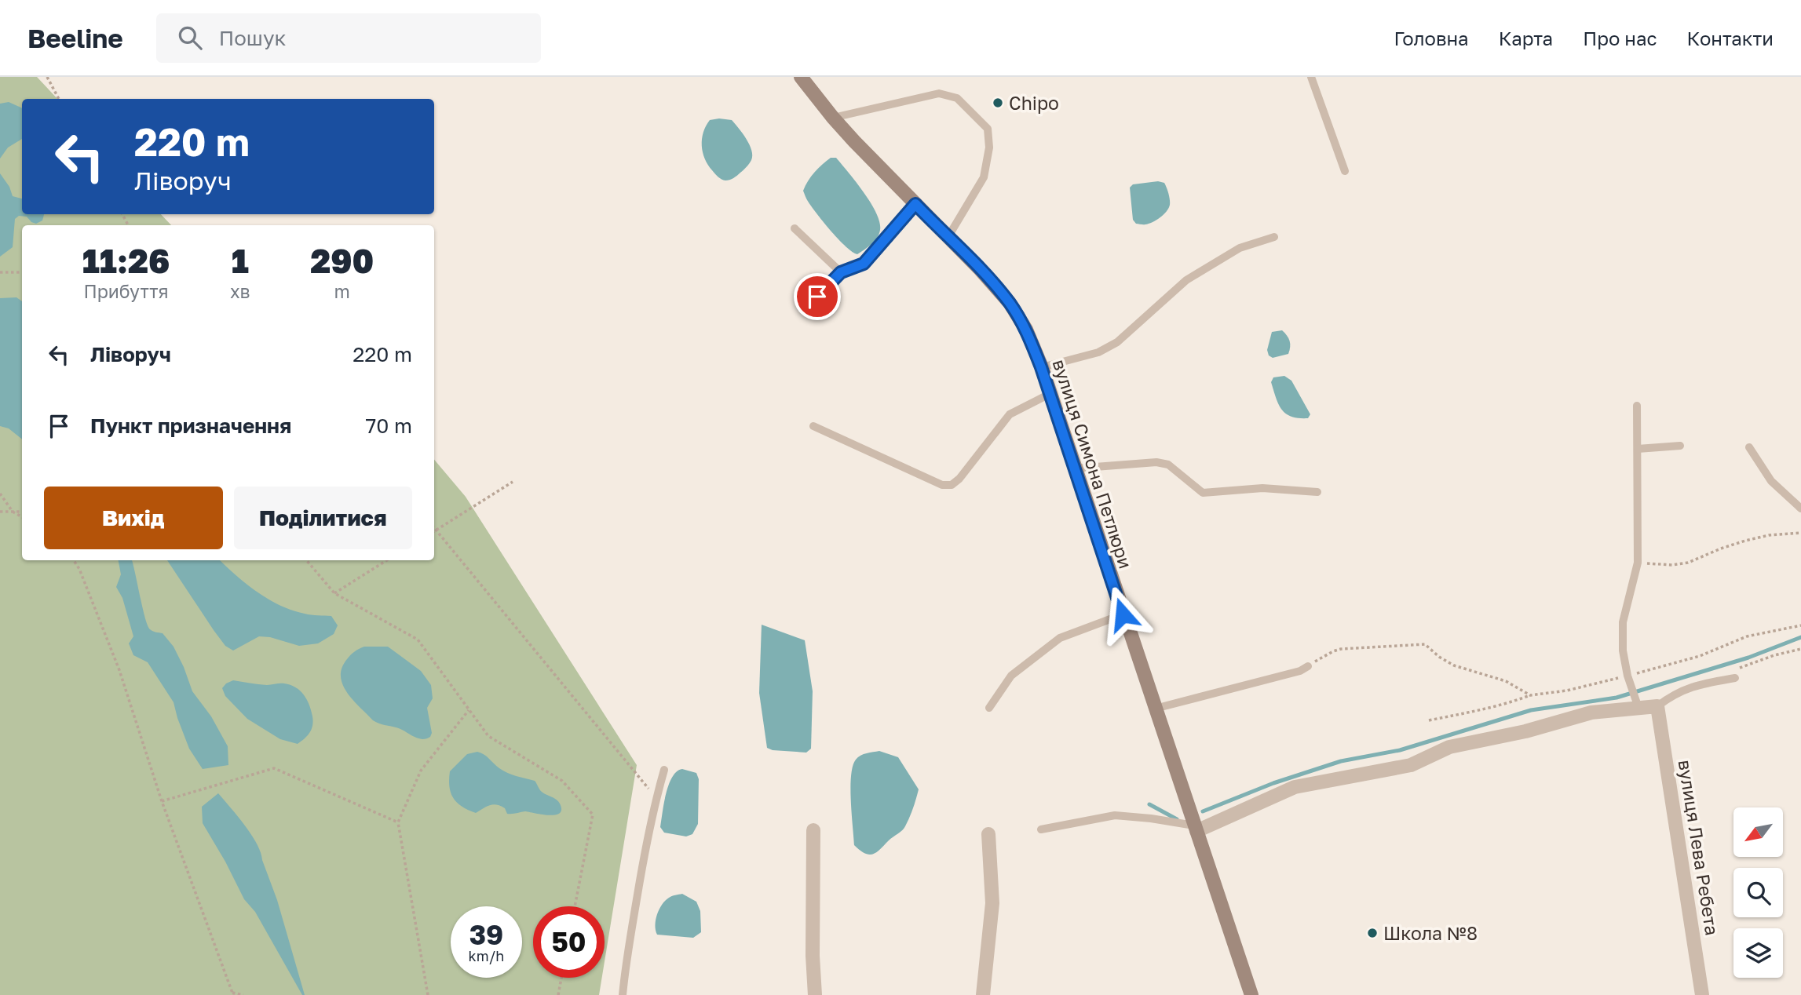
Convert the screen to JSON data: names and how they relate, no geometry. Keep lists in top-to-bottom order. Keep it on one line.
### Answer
{"streets":{"main road":["вулиця Симона Петлюри"],"street":["вулиця Лева Ребета"]},"places":["Chipo","Школа №8"],"north":"bottom left","page":{"header":"Beeline","search":"Пошук","nav":["Головна","Карта","Про нас","Контакти"],"turn":["220 m","Ліворуч"],"eta":["11:26","Прибуття","1","хв","290","m"],"list":[{"name":"Ліворуч","value":"220 m"},{"name":"Пункт призначення","value":"70 m"}],"buttons":["Вихід","Поділитися"],"speed":"39 km/h","limit":"50"}}
